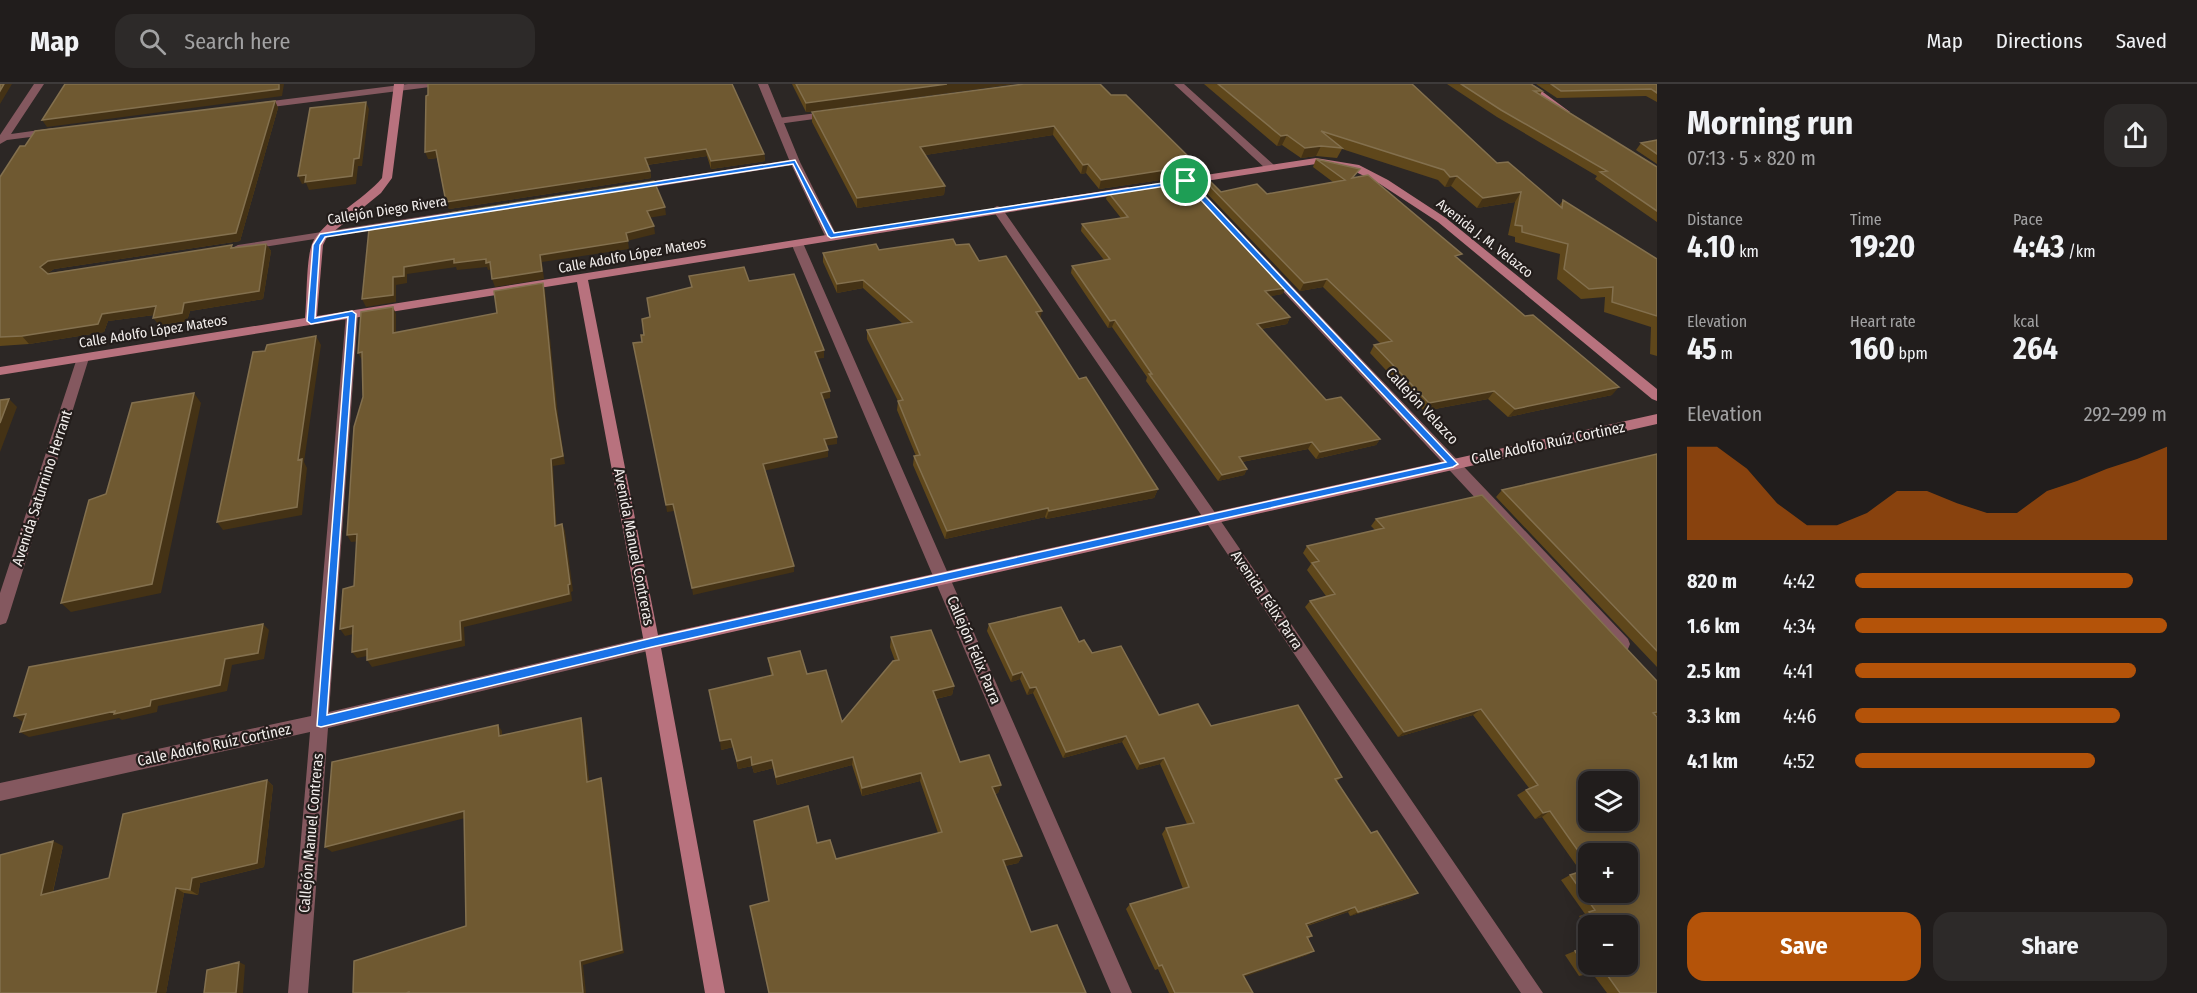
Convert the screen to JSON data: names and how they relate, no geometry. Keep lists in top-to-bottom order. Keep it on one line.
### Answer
{"streets":{"street":["Callejón Diego Rivera","Avenida J. M. Velazco","Calle Adolfo López Mateos","Callejón Velazco","Calle Adolfo Ruíz Cortinez","Avenida Saturnino Herrant","Avenida Manuel Contreras","Avenida Félix Parra","Callejón Félix Parra","Callejón Manuel Contreras"]},"crossings":[["Avenida J. M. Velazco","Calle Adolfo López Mateos"],["Calle Adolfo López Mateos","Callejón Velazco"],["Calle Adolfo López Mateos","Avenida Saturnino Herrant"],["Calle Adolfo López Mateos","Avenida Manuel Contreras"],["Calle Adolfo López Mateos","Avenida Félix Parra"],["Calle Adolfo López Mateos","Callejón Félix Parra"],["Calle Adolfo López Mateos","Callejón Manuel Contreras"],["Callejón Velazco","Calle Adolfo Ruíz Cortinez"],["Calle Adolfo Ruíz Cortinez","Avenida Manuel Contreras"],["Calle Adolfo Ruíz Cortinez","Avenida Félix Parra"],["Calle Adolfo Ruíz Cortinez","Callejón Félix Parra"],["Calle Adolfo Ruíz Cortinez","Callejón Manuel Contreras"]],"page":{"header":"Map","search":"Search here","nav":["Map","Directions","Saved"],"heading":["Morning run","07:13 · 5 × 820 m"],"stats":[["Distance","4.10 km"],["Time","19:20"],["Pace","4:43 /km"],["Elevation","45 m"],["Heart rate","160 bpm"],["kcal","264"]],"chart":["Elevation","292–299 m"],"list":[{"name":"820 m","note":"4:42"},{"name":"1.6 km","note":"4:34"},{"name":"2.5 km","note":"4:41"},{"name":"3.3 km","note":"4:46"},{"name":"4.1 km","note":"4:52"}],"map_buttons":["+","−"],"buttons":["Save","Share"]}}
